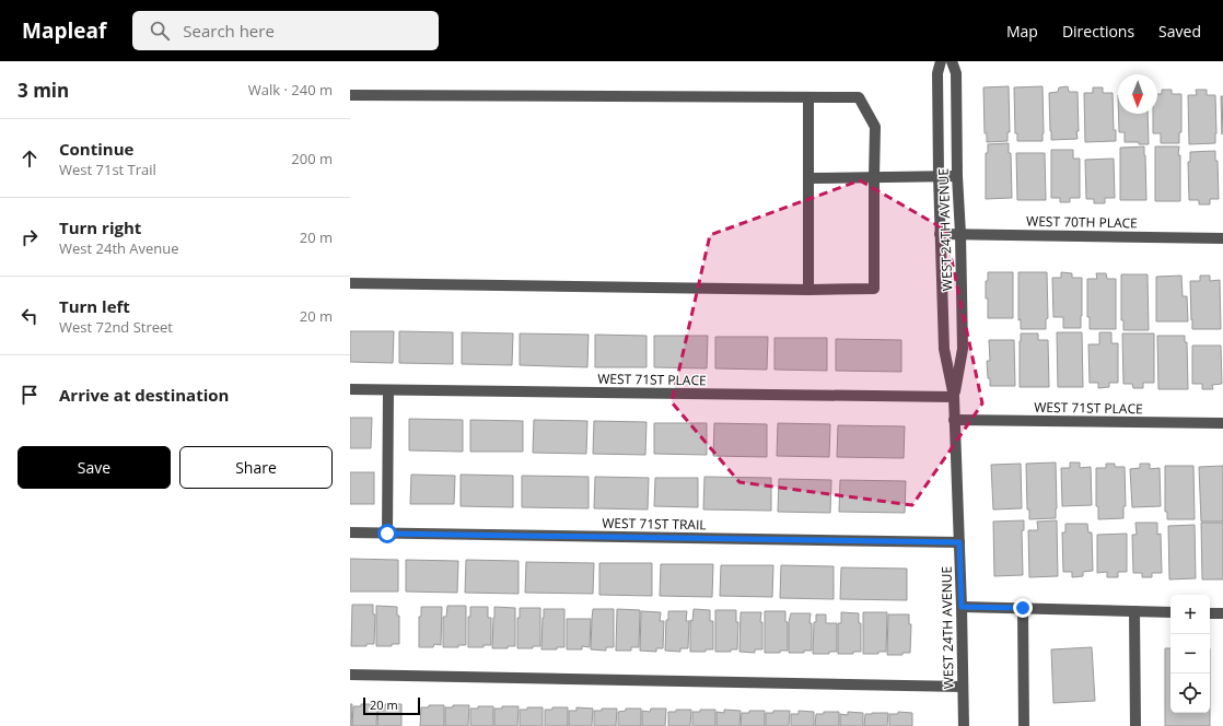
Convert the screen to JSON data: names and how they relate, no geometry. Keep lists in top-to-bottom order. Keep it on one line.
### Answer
{"streets":{"street":["WEST 70TH PLACE","WEST 24TH AVENUE","WEST 71ST PLACE","WEST 71ST TRAIL"]},"crossings":[["WEST 70TH PLACE","WEST 24TH AVENUE"],["WEST 24TH AVENUE","WEST 71ST PLACE"],["WEST 24TH AVENUE","WEST 71ST TRAIL"]],"scale_bar":"20 m","north":"bottom","page":{"header":"Mapleaf","search":"Search here","nav":["Map","Directions","Saved"],"heading":["3 min","Walk · 240 m"],"list":[["Continue","West 71st Trail","200 m"],["Turn right","West 24th Avenue","20 m"],["Turn left","West 72nd Street","20 m"],"Arrive at destination"],"buttons":["Save","Share"],"map_buttons":["+","−"],"scale":"20 m"}}
